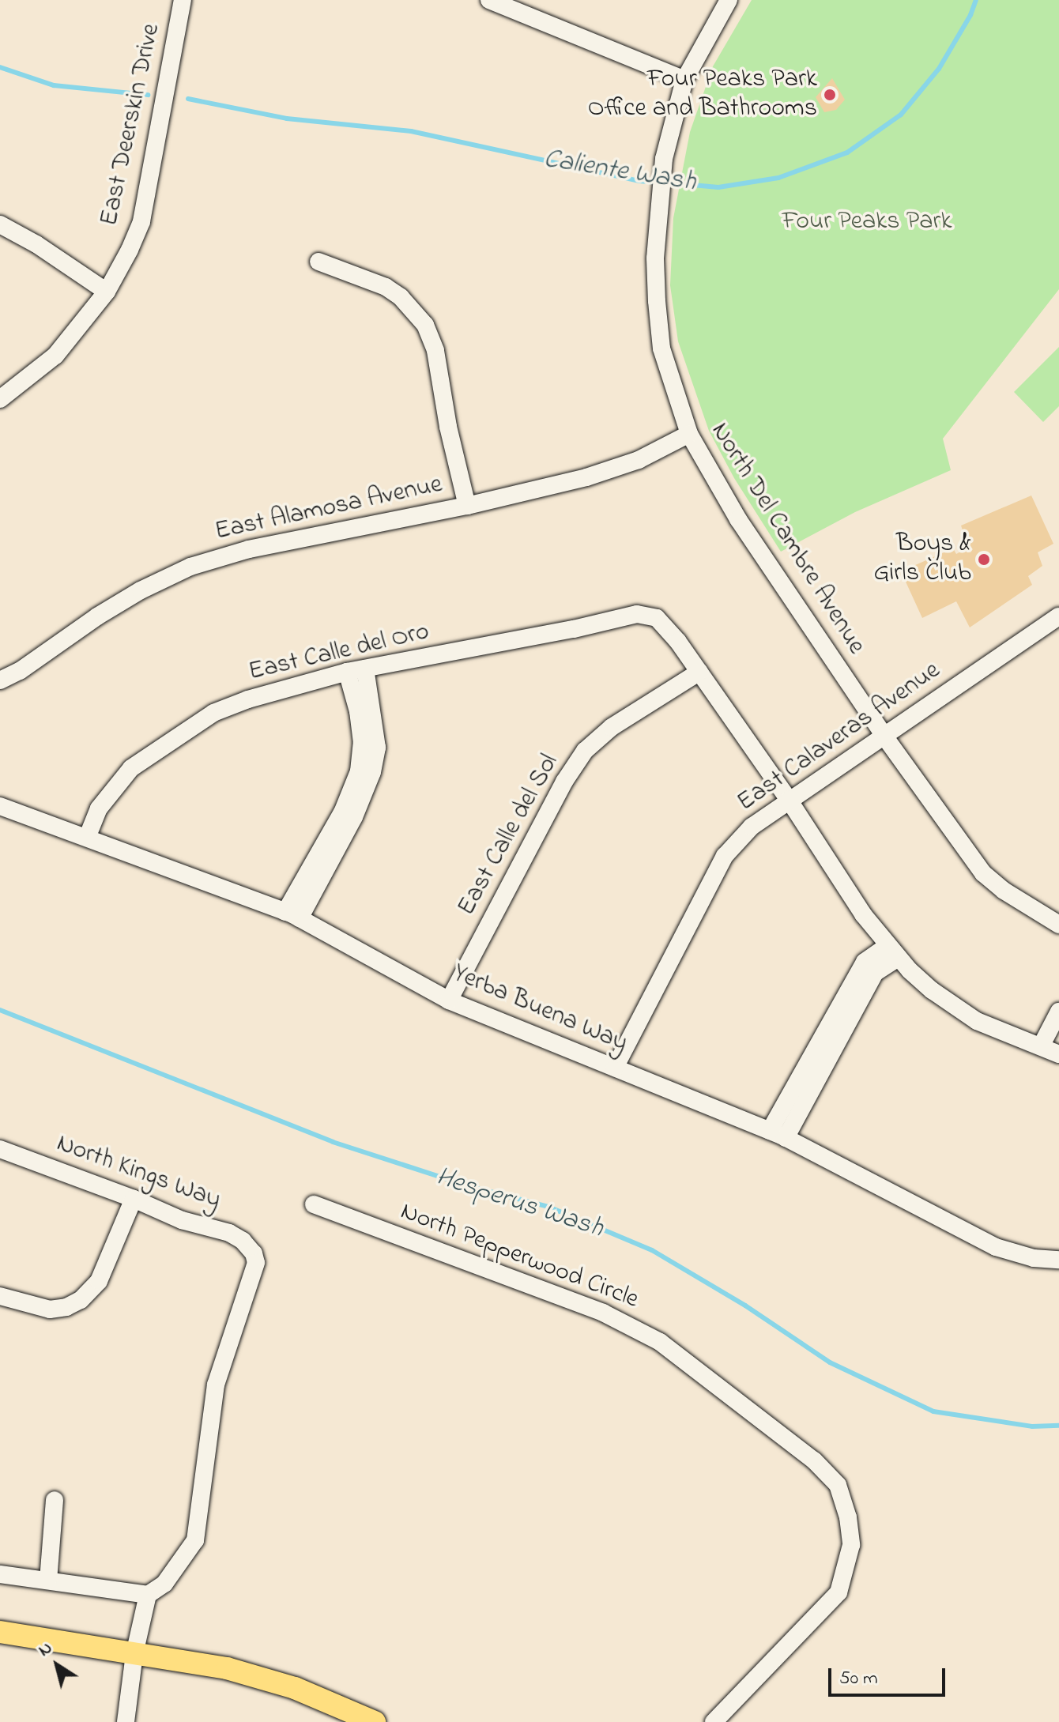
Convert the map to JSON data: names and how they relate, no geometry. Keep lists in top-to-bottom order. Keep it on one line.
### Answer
{"streets":{"street":["East Deerskin Drive","East Alamosa Avenue","North Del Cambre Avenue","East Calle del Oro","East Calaveras Avenue","East Calle del Sol","Yerba Buena Way","North Kings Way","North Pepperwood Circle"]},"crossings":[["East Alamosa Avenue","North Del Cambre Avenue"],["North Del Cambre Avenue","East Calaveras Avenue"],["East Calle del Oro","East Calle del Sol"],["East Calle del Oro","Yerba Buena Way"],["East Calaveras Avenue","Yerba Buena Way"],["East Calle del Sol","Yerba Buena Way"]],"water":["Caliente Wash","Hesperus Wash"],"parks":["Four Peaks Park"],"places":["Four Peaks Park Office and Bathrooms","Boys & Girls Club"],"scale_bar":"50 m","north":"top left"}
